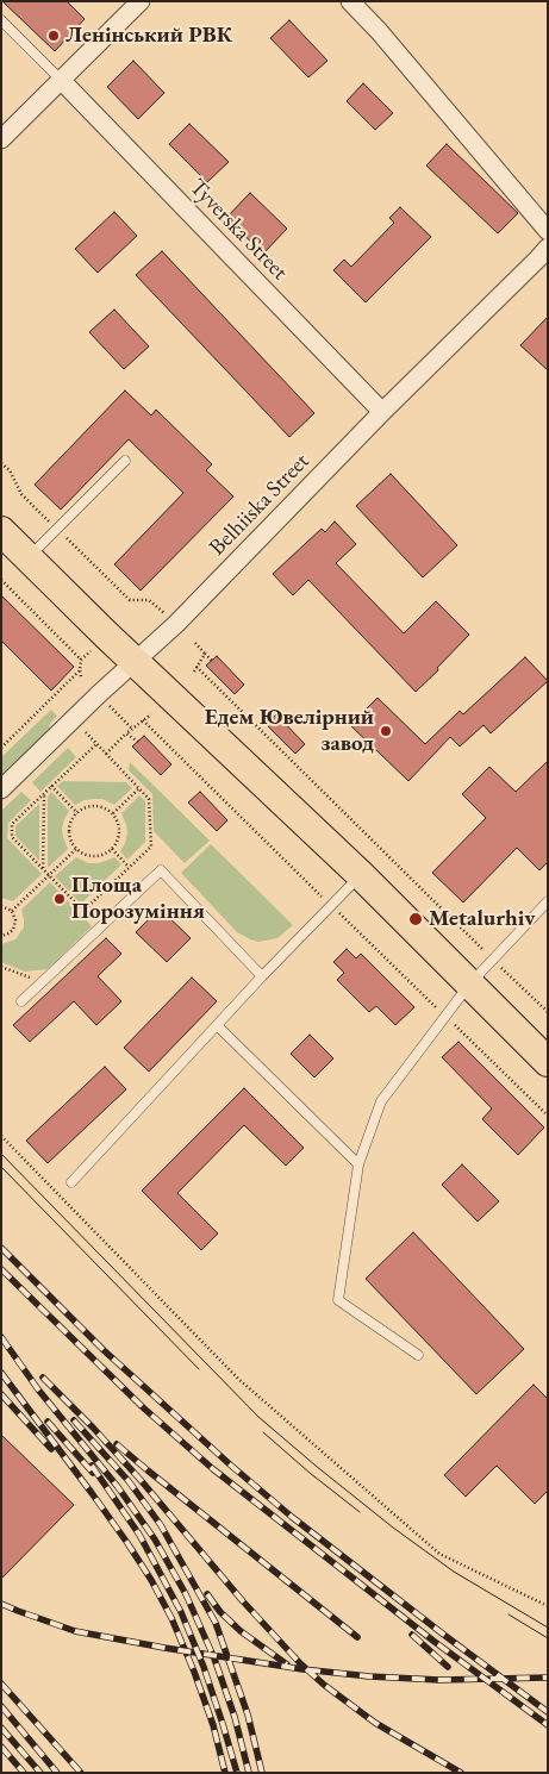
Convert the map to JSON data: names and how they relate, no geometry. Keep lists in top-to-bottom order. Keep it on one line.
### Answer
{"streets":{"street":["Tyverska Street","Belhiiska Street"]},"crossings":[["Tyverska Street","Belhiiska Street"]],"places":["Ленінський РВК","Едем Ювелірний завод","Площа Порозуміння","Metalurhiv"]}
